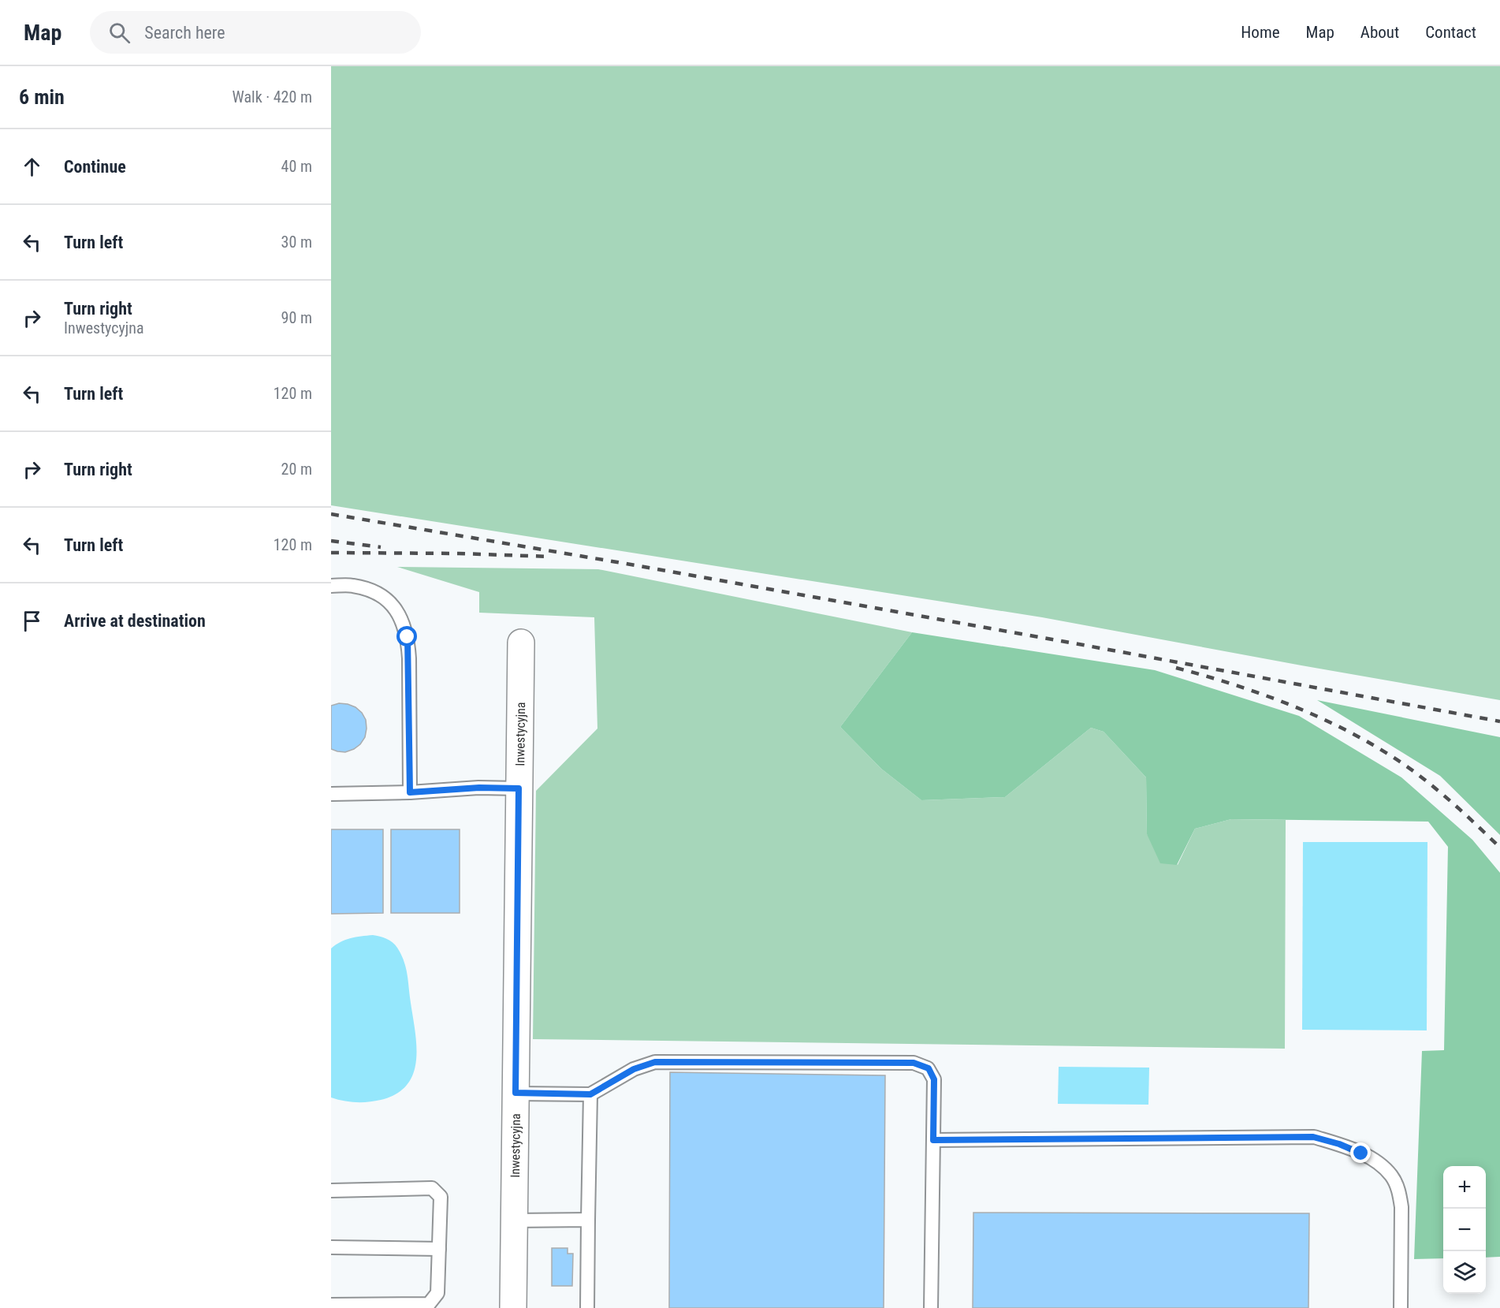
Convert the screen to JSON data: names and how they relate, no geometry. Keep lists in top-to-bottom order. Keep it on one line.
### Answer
{"streets":{"street":["Inwestycyjna"]},"page":{"header":"Map","search":"Search here","nav":["Home","Map","About","Contact"],"heading":["6 min","Walk · 420 m"],"list":[["Continue","40 m"],["Turn left","30 m"],["Turn right","Inwestycyjna","90 m"],["Turn left","120 m"],["Turn right","20 m"],["Turn left","120 m"],"Arrive at destination"],"map_buttons":["+","−"]}}
